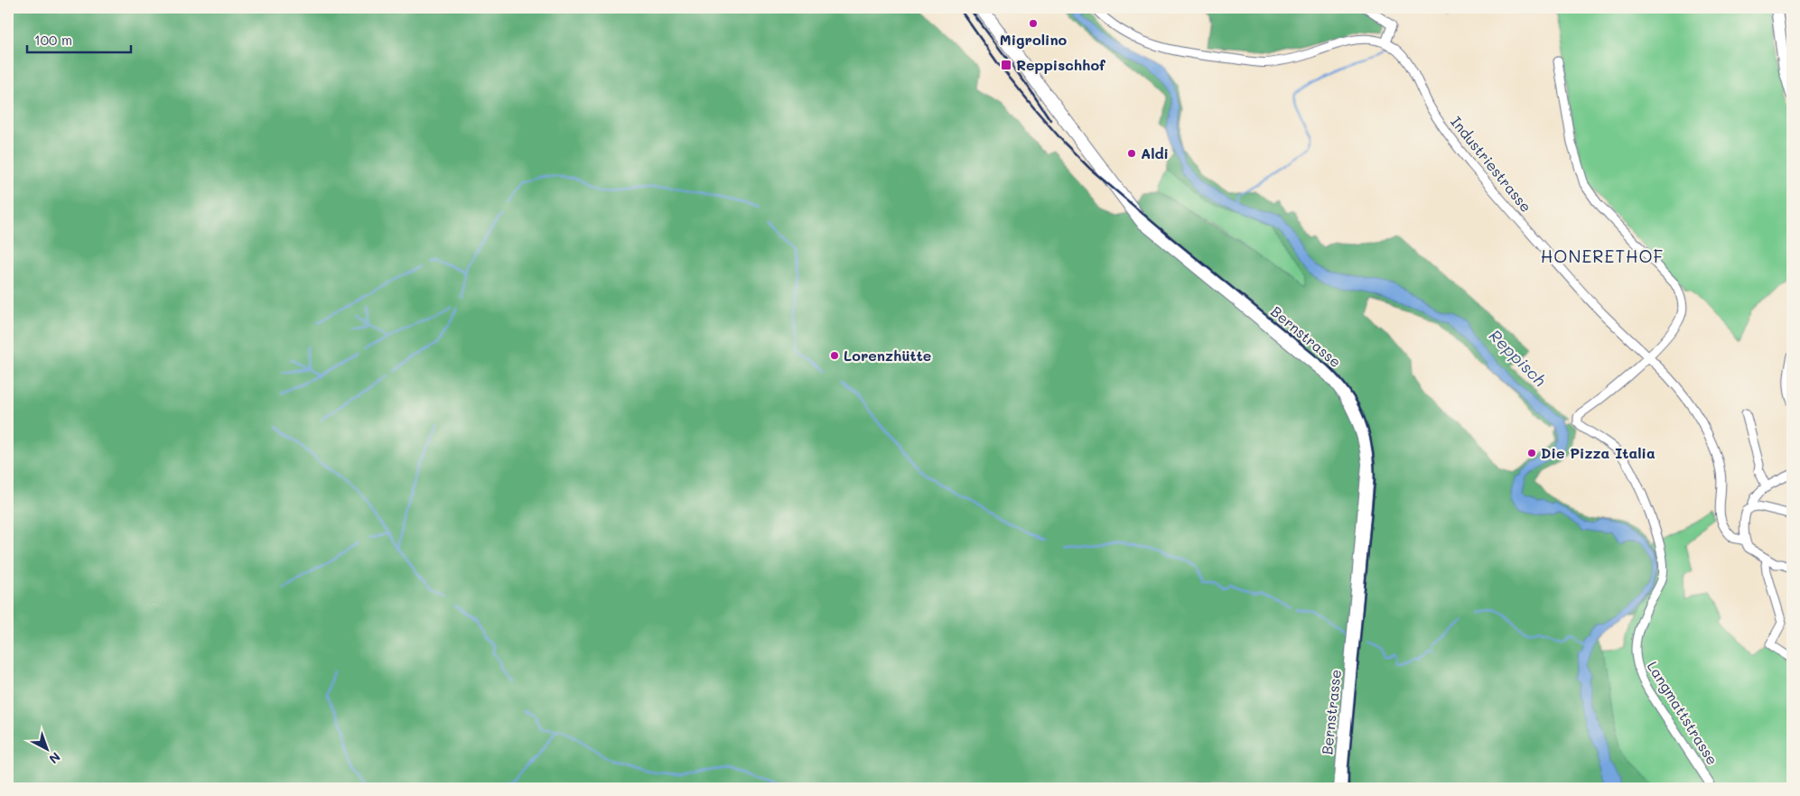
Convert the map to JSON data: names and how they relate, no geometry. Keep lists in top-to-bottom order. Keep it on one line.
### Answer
{"streets":{"main road":["Bernstrasse"],"street":["Industriestrasse","Langmattstrasse"]},"crossings":[["Industriestrasse","Langmattstrasse"]],"districts":["HONERETHOF"],"water":["Reppisch"],"places":{"other":["Migrolino","Aldi","Lorenzhütte","Die Pizza Italia"],"transit":["Reppischhof"]},"scale_bar":"100 m","north":"bottom right"}
